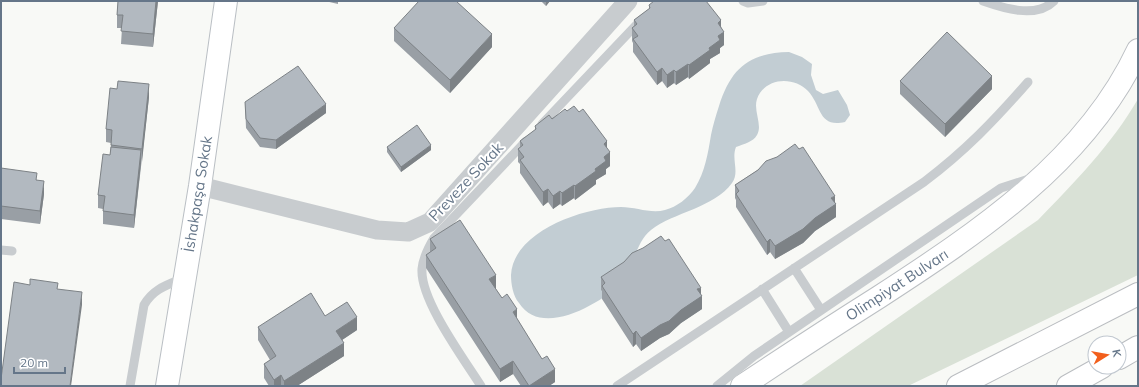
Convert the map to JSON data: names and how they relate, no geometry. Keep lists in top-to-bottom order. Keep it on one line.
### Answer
{"streets":{"main road":["İshakpaşa Sokak","Olimpiyat Bulvarı"],"street":["Preveze Sokak"]},"crossings":[["Preveze Sokak","İshakpaşa Sokak"]],"scale_bar":"20 m","north":"right"}
